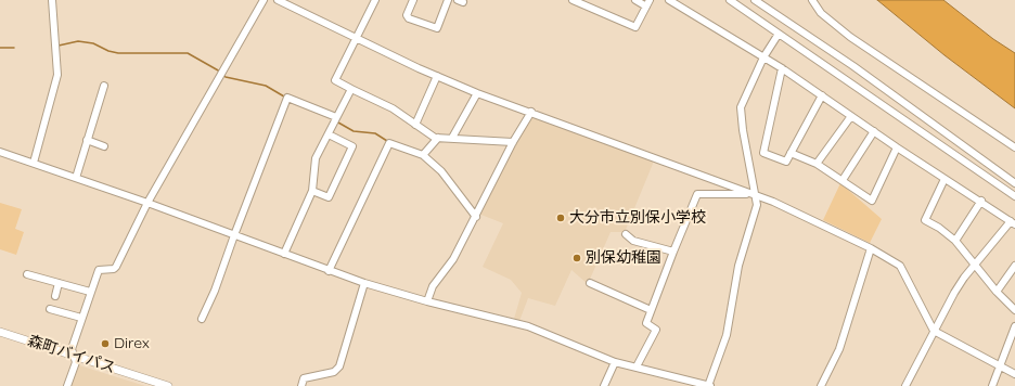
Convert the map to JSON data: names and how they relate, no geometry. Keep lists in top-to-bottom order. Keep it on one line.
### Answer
{"streets":{"main road":["森町バイパス"]},"places":["大分市立別保小学校","別保幼稚園","Direx"]}
